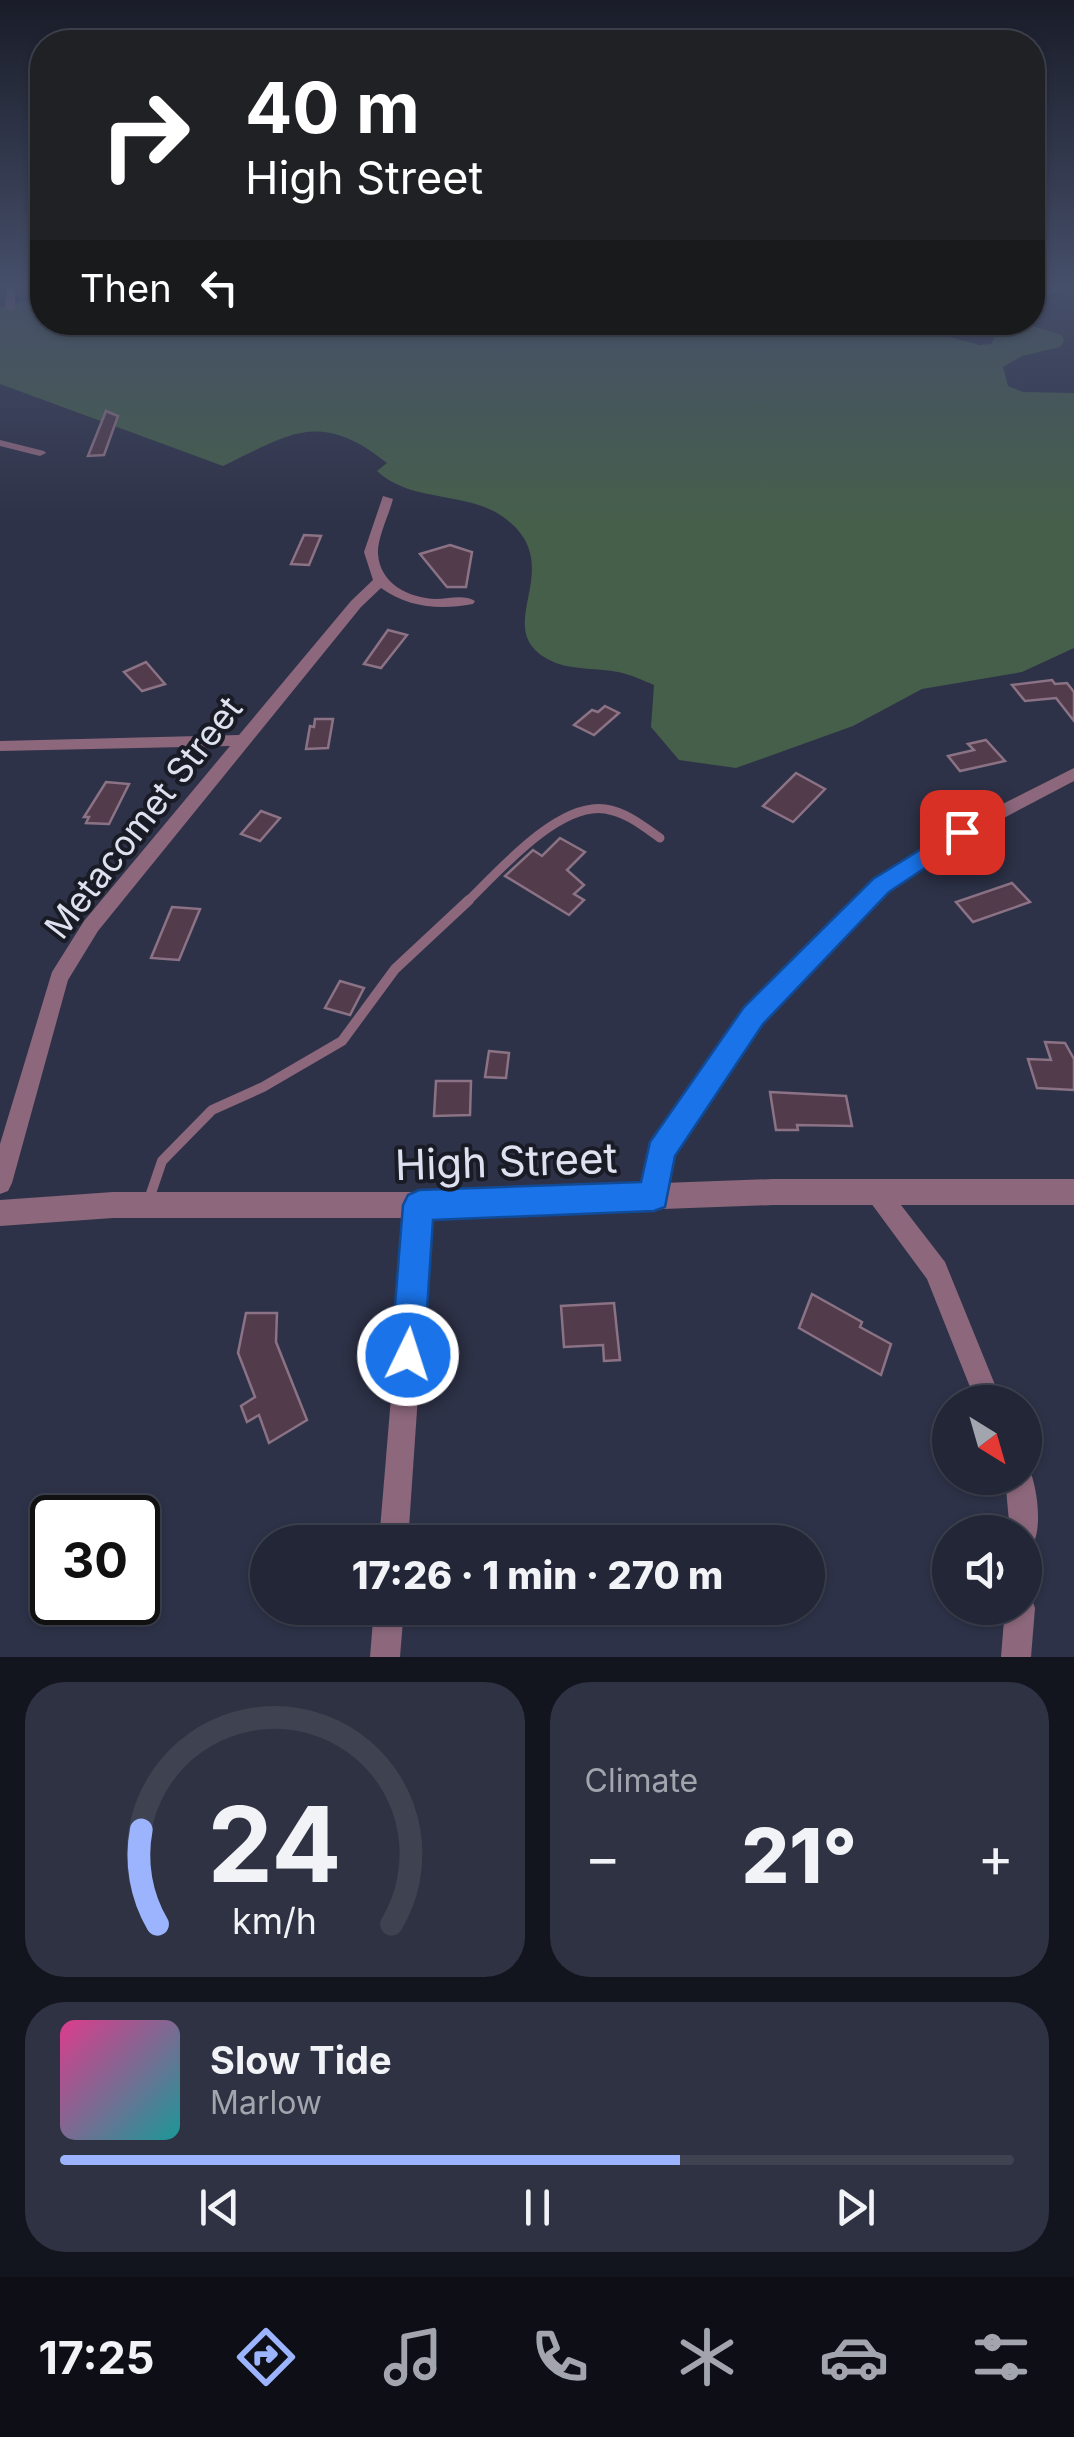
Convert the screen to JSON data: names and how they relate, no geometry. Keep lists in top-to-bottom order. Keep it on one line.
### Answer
{"streets":{"street":["Metacomet Street","High Street"]},"north":"bottom right","page":{"turn":["40 m","High Street"],"then":"Then","limit":"30","trip":"17:26 · 1 min · 270 m","tile":"Climate","heat":["−","21°","+"],"song":["Slow Tide","Marlow"],"tabs":"17:25","gauge":["24","km/h"]}}
